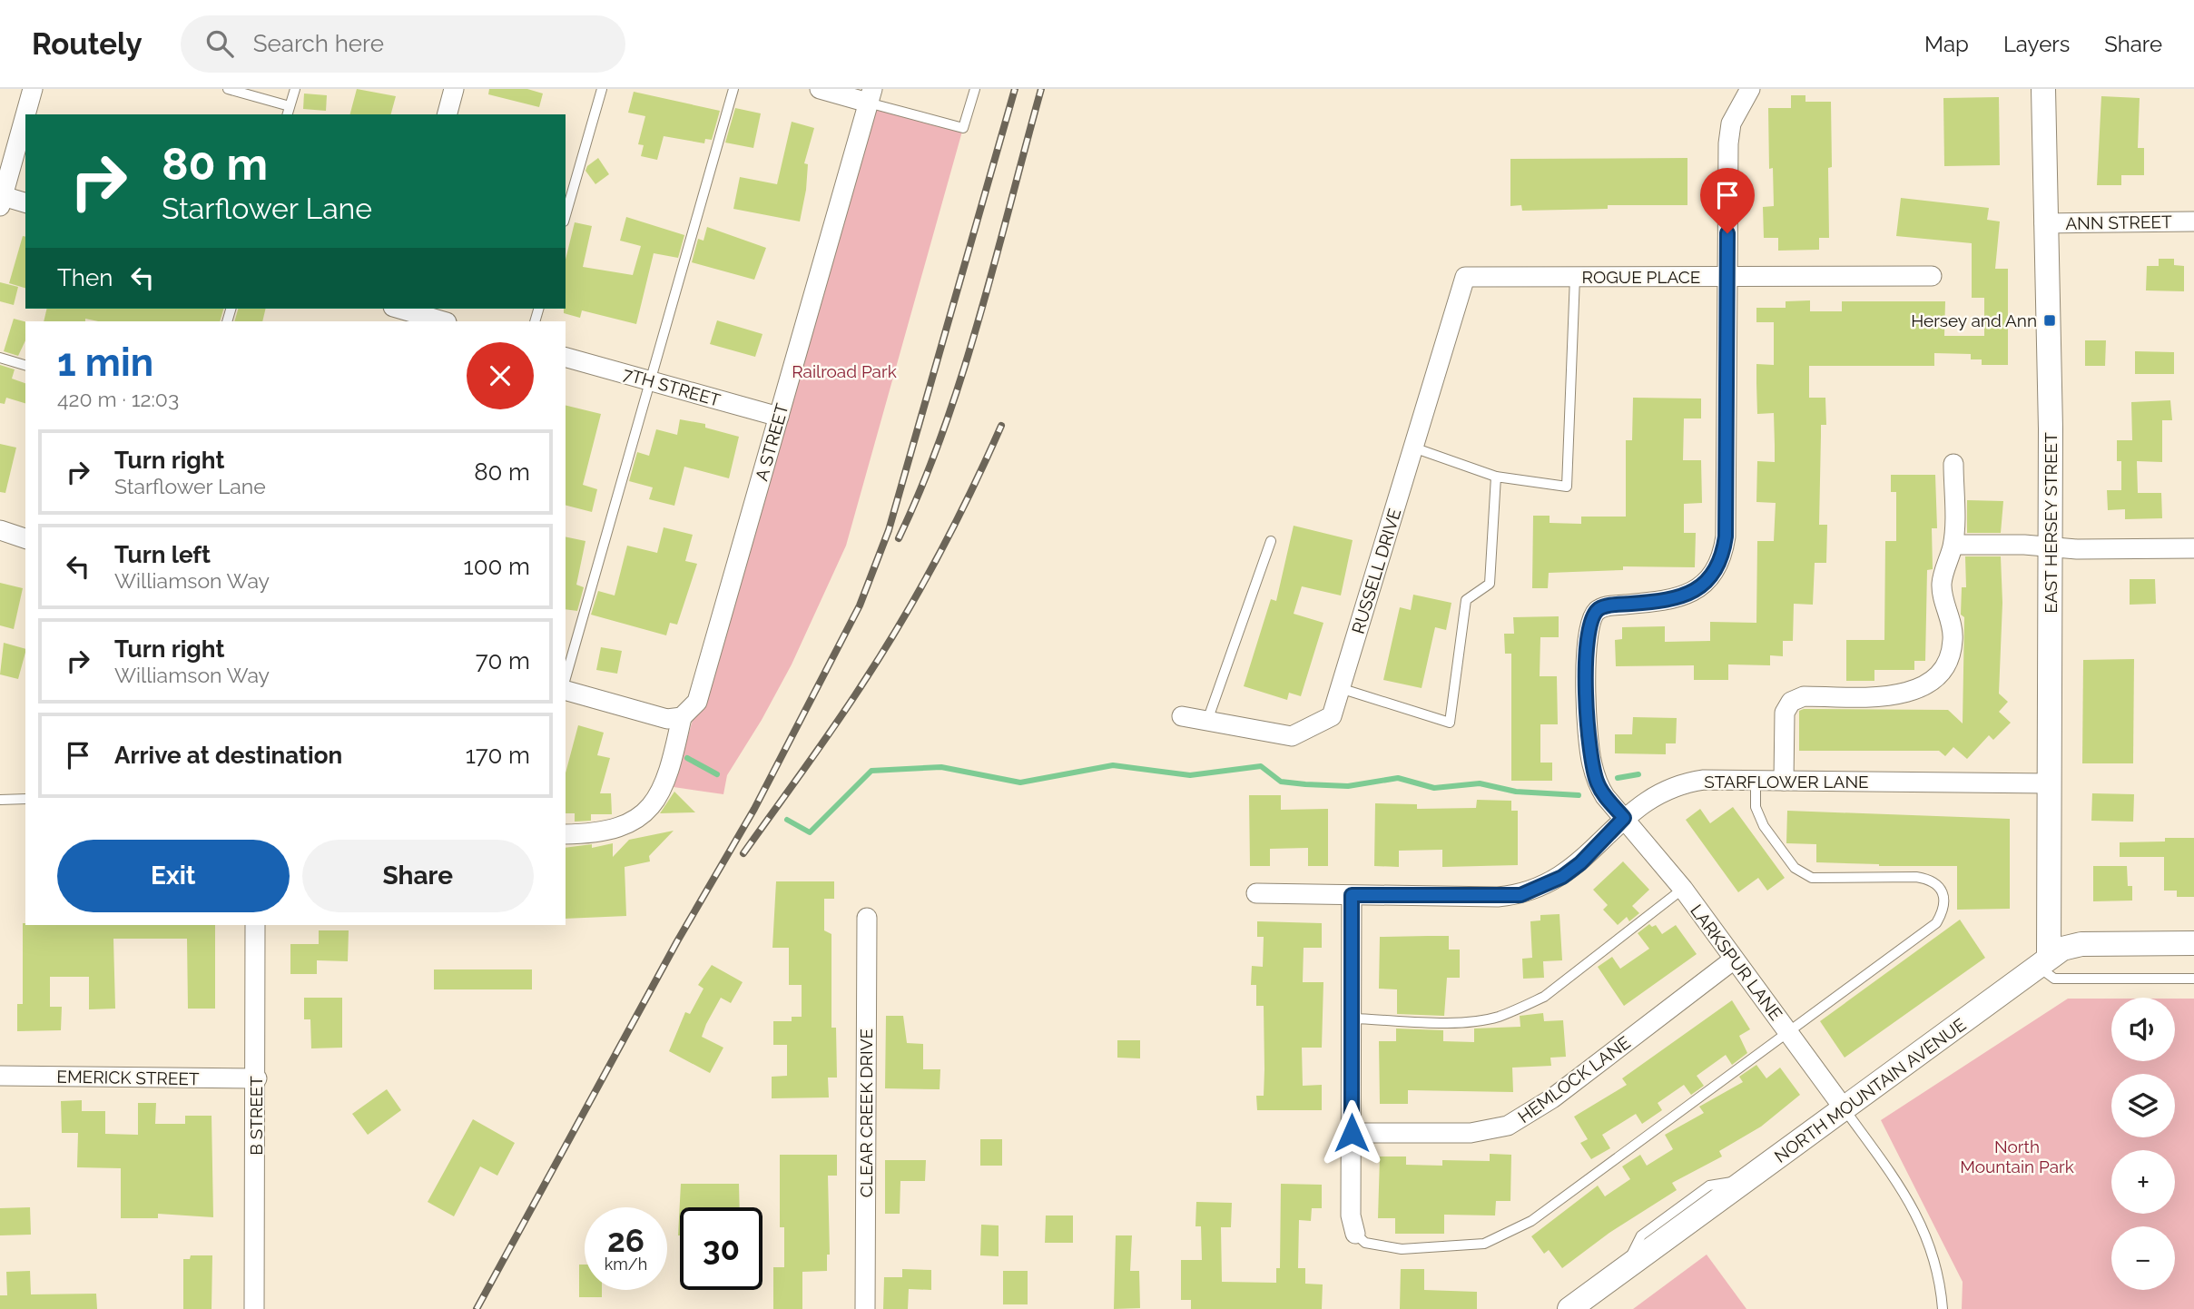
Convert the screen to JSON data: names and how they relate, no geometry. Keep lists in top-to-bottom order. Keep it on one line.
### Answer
{"streets":{"street":["ANN STREET","ROGUE PLACE","7TH STREET","A STREET","EAST HERSEY STREET","RUSSELL DRIVE","STARFLOWER LANE","LARKSPUR LANE","EMERICK STREET","HEMLOCK LANE","NORTH MOUNTAIN AVENUE","CLEAR CREEK DRIVE","B STREET"]},"crossings":[["ANN STREET","EAST HERSEY STREET"],["ROGUE PLACE","RUSSELL DRIVE"],["ROGUE PLACE","LARKSPUR LANE"],["7TH STREET","A STREET"],["EAST HERSEY STREET","STARFLOWER LANE"],["EAST HERSEY STREET","NORTH MOUNTAIN AVENUE"],["STARFLOWER LANE","LARKSPUR LANE"],["LARKSPUR LANE","HEMLOCK LANE"],["LARKSPUR LANE","NORTH MOUNTAIN AVENUE"],["EMERICK STREET","B STREET"]],"parks":["Railroad Park","North Mountain Park"],"places":{"transit":["Hersey and Ann"]},"page":{"header":"Routely","search":"Search here","nav":["Map","Layers","Share"],"turn":["80 m","Starflower Lane"],"then":"Then","heading":["1 min","420 m · 12:03"],"list":[{"name":"Turn right","note":"Starflower Lane","value":"80 m"},{"name":"Turn left","note":"Williamson Way","value":"100 m"},{"name":"Turn right","note":"Williamson Way","value":"70 m"},{"name":"Arrive at destination","value":"170 m"}],"buttons":["Exit","Share"],"map_buttons":["+","−"],"speed":"26 km/h","limit":"30"}}
